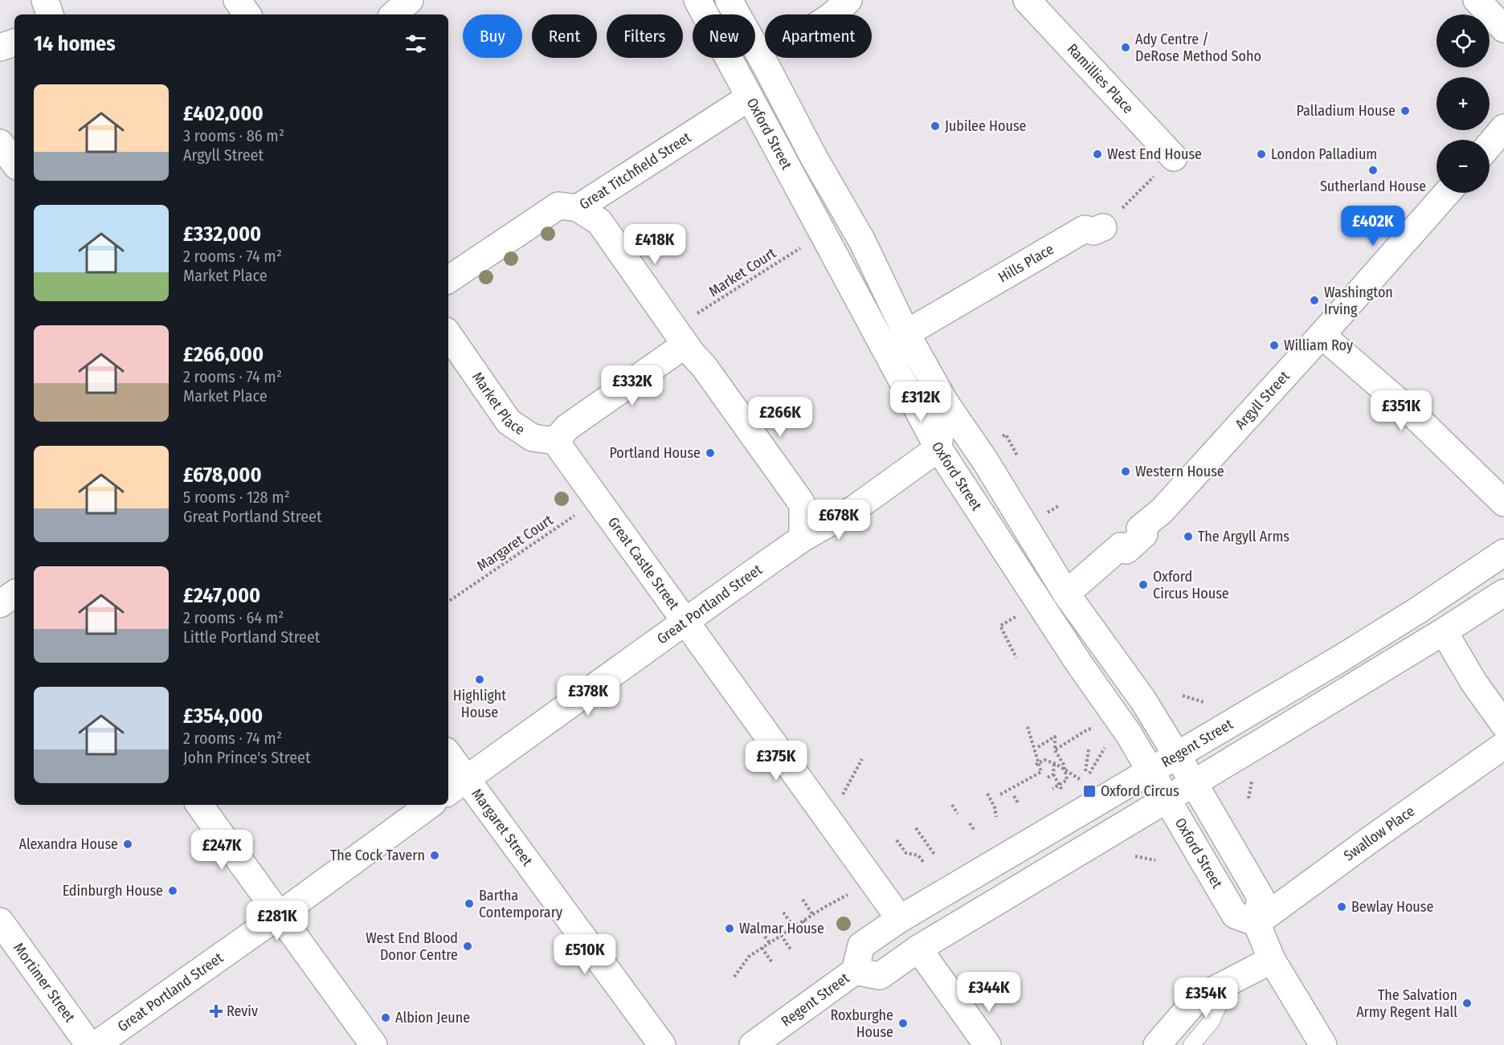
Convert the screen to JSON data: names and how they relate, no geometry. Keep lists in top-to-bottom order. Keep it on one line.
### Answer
{"streets":{"main road":["Ramillies Place","Oxford Street","Great Titchfield Street","Hills Place","Argyll Street","Market Place","Great Castle Street","Great Portland Street","Regent Street","Margaret Street","Swallow Place","Mortimer Street"],"path":["Market Court","Margaret Court"]},"crossings":[["Oxford Street","Great Titchfield Street"],["Oxford Street","Hills Place"],["Oxford Street","Argyll Street"],["Oxford Street","Great Portland Street"],["Oxford Street","Regent Street"],["Oxford Street","Swallow Place"],["Market Place","Great Castle Street"],["Margaret Court","Great Castle Street"],["Great Castle Street","Great Portland Street"],["Great Castle Street","Regent Street"],["Great Portland Street","Margaret Street"]],"places":{"other":["Ady Centre / DeRose Method Soho","Palladium House","Jubilee House","West End House","London Palladium","Sutherland House","Washington Irving","William Roy","Portland House","Western House","The Argyll Arms","Oxford Circus House","Highlight House","Alexandra House","The Cock Tavern","Edinburgh House","Bartha Contemporary","Bewlay House","Walmar House","West End Blood Donor Centre","The Salvation Army Regent Hall","Albion Jeune","Roxburghe House"],"transit":["Oxford Circus"],"health":["Reviv"]},"page":{"map_buttons":["+","−"],"chip":["Buy","Rent","Filters","New","Apartment"],"heading":"14 homes","list":[{"name":"£402,000","note":"3 rooms · 86 m² · Argyll Street"},{"name":"£332,000","note":"2 rooms · 74 m² · Market Place"},{"name":"£266,000","note":"2 rooms · 74 m² · Market Place"},{"name":"£678,000","note":"5 rooms · 128 m² · Great Portland Street"},{"name":"£247,000","note":"2 rooms · 64 m² · Little Portland Street"},{"name":"£354,000","note":"2 rooms · 74 m² · John Prince's Street"}],"price":["£402K","£418K","£332K","£312K","£351K","£266K","£678K","£378K","£375K","£247K","£281K","£510K","£344K","£354K"]}}
